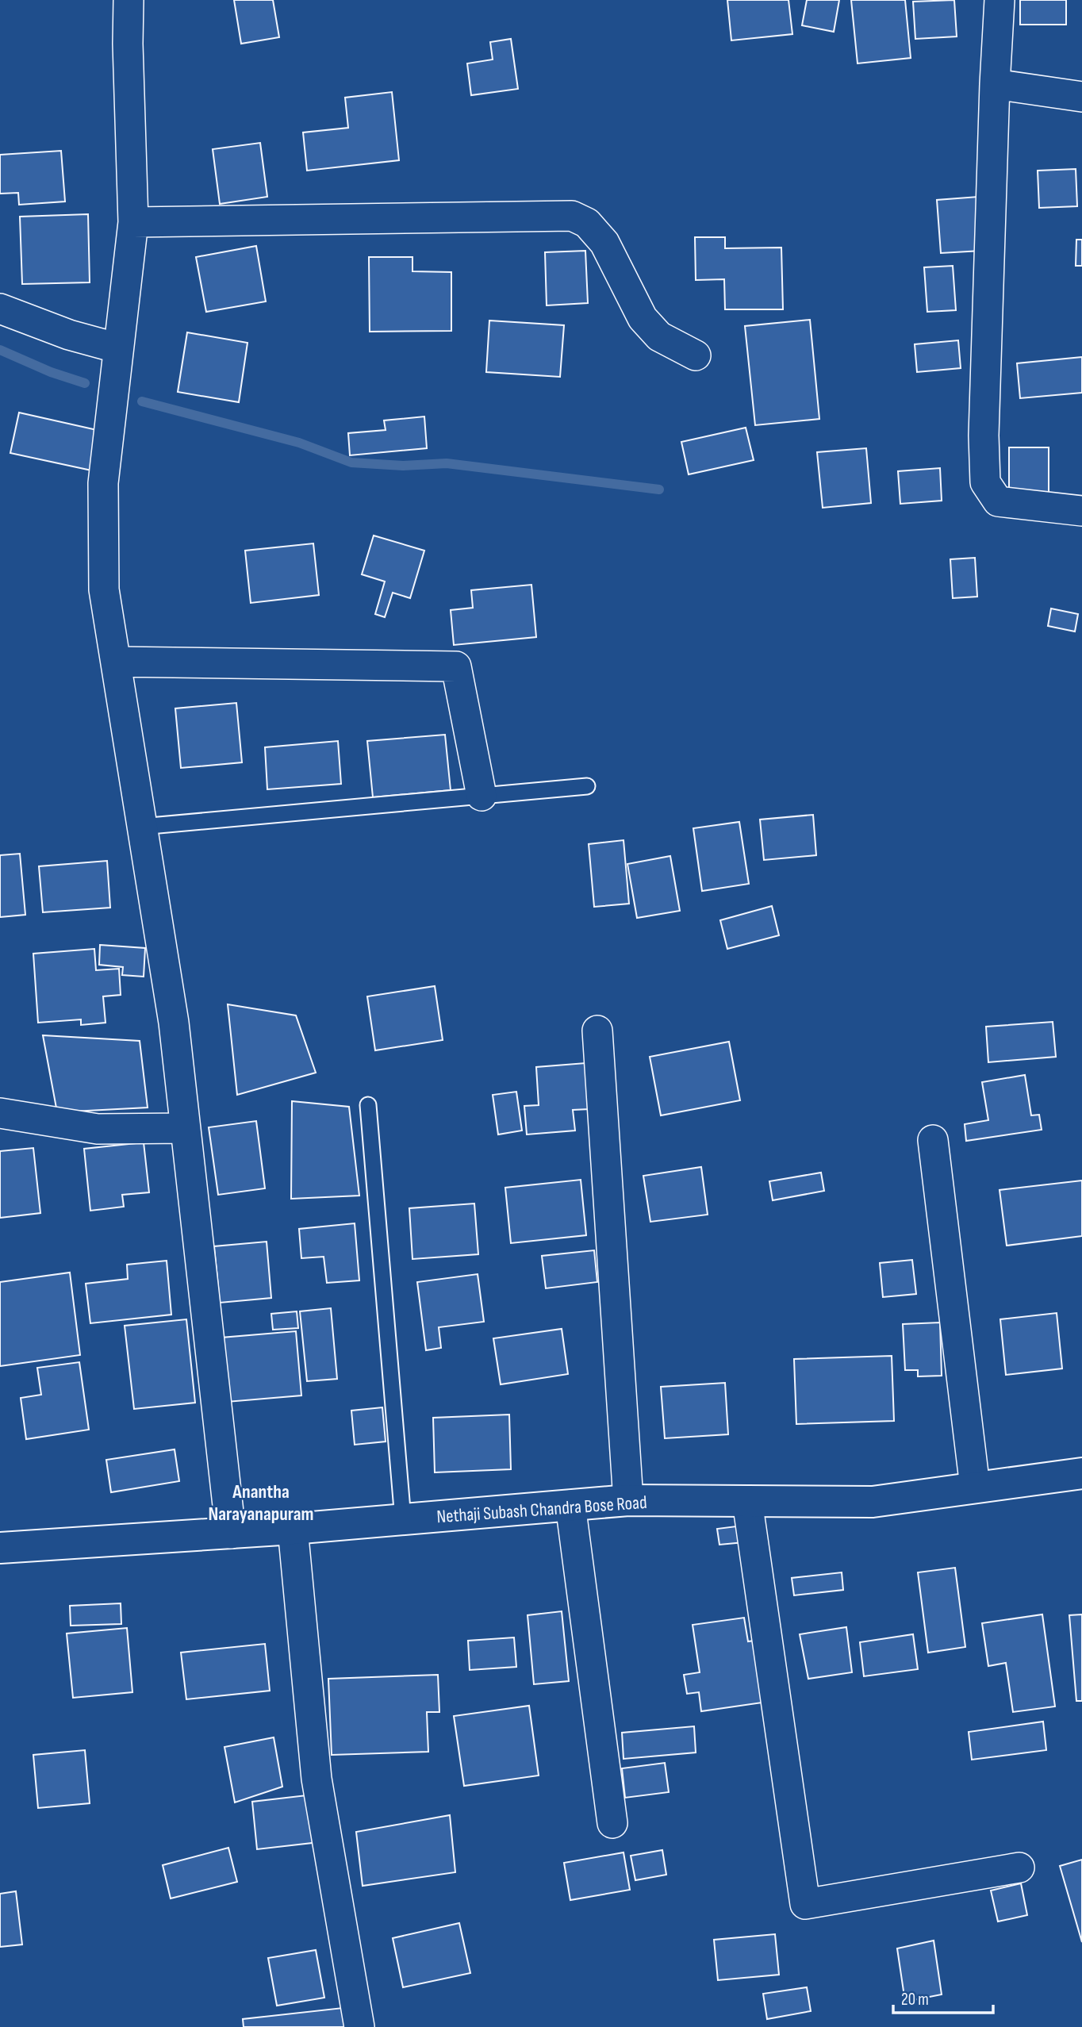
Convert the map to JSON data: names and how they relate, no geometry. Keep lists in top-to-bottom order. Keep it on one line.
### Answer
{"streets":{"main road":["Nethaji Subash Chandra Bose Road"]},"districts":["Anantha Narayanapuram"],"scale_bar":"20 m"}
